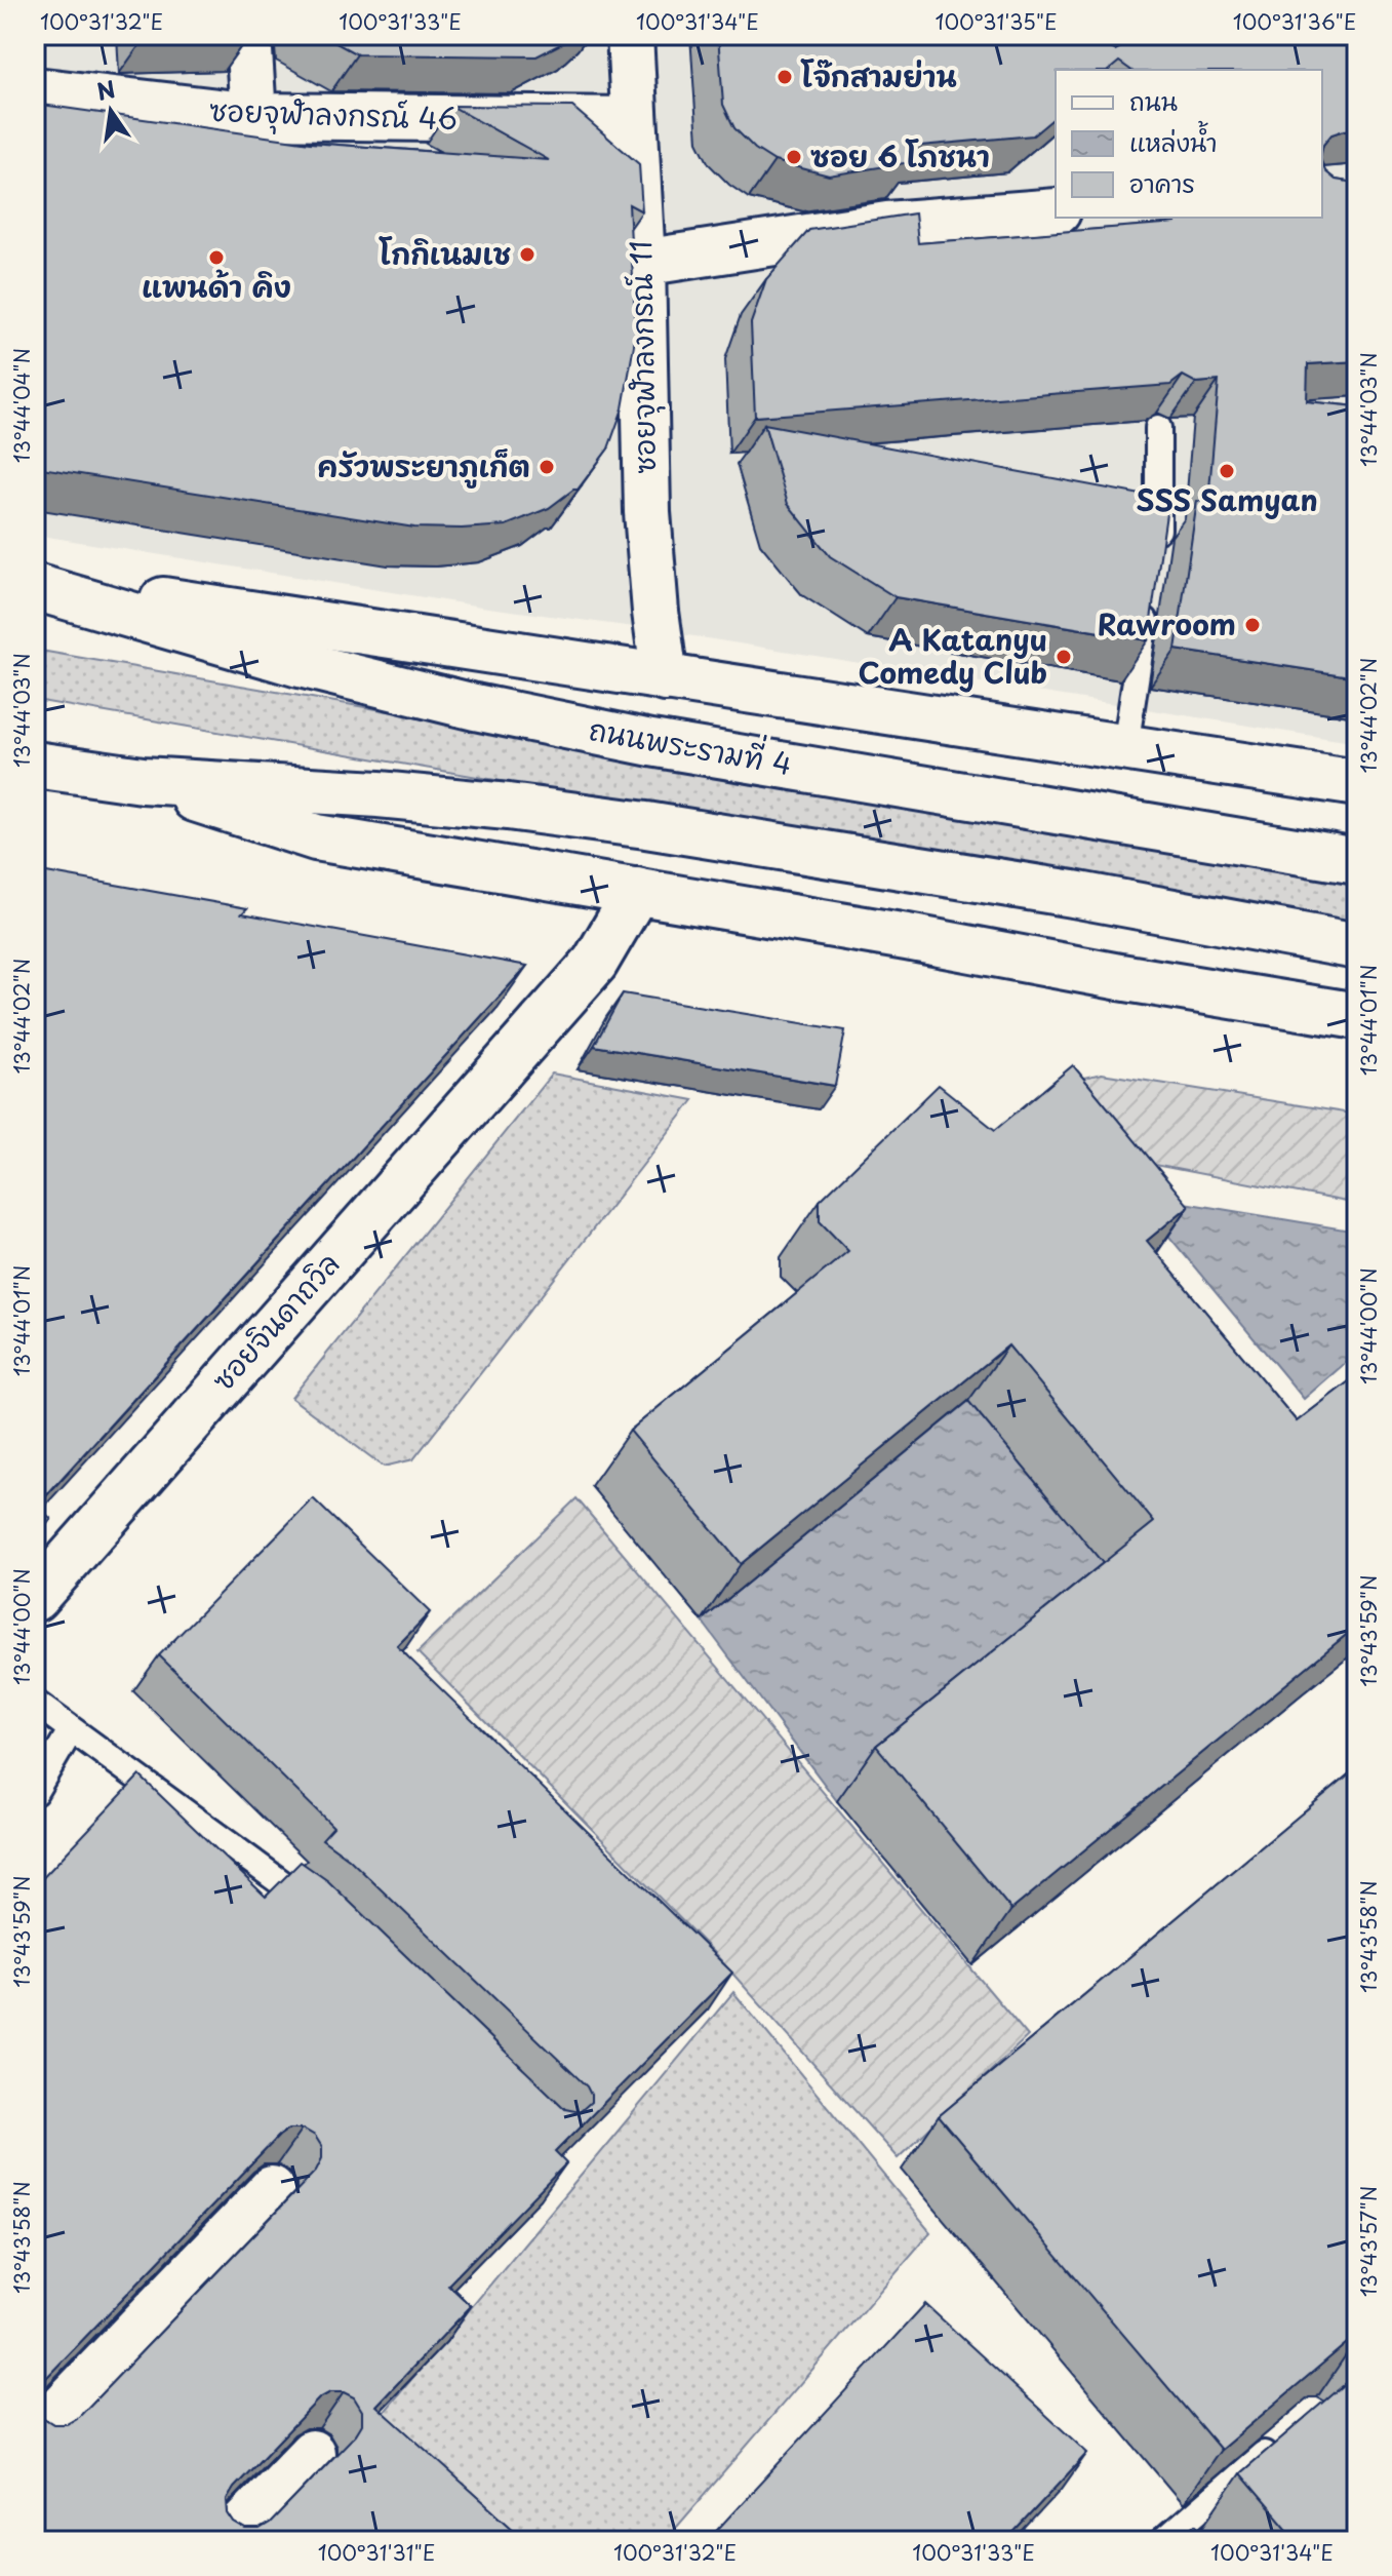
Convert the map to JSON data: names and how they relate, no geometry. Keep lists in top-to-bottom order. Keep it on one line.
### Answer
{"streets":{"main road":["ซอยจุฬาลงกรณ์ 46","ซอยจุฬาลงกรณ์ 11","ถนนพระรามที่ 4","ซอยจินดาถวิล"]},"crossings":[["ซอยจุฬาลงกรณ์ 46","ซอยจุฬาลงกรณ์ 11"],["ซอยจุฬาลงกรณ์ 11","ถนนพระรามที่ 4"]],"places":["โจ๊กสามย่าน","ซอย 6 โภชนา","โกกิเนมเช","แพนด้า คิง","ครัวพระยาภูเก็ต","SSS Samyan","Rawroom","A Katanyu Comedy Club"],"legend":["ถนน","แหล่งน้ำ","อาคาร"],"north":"top","coordinates":["100°31'32\"E","100°31'33\"E","100°31'34\"E","100°31'35\"E","100°31'36\"E","13°44'04\"N","13°44'03\"N","13°44'02\"N","13°44'01\"N","13°44'00\"N","13°43'59\"N","13°43'58\"N","13°43'57\"N","100°31'31\"E"]}
